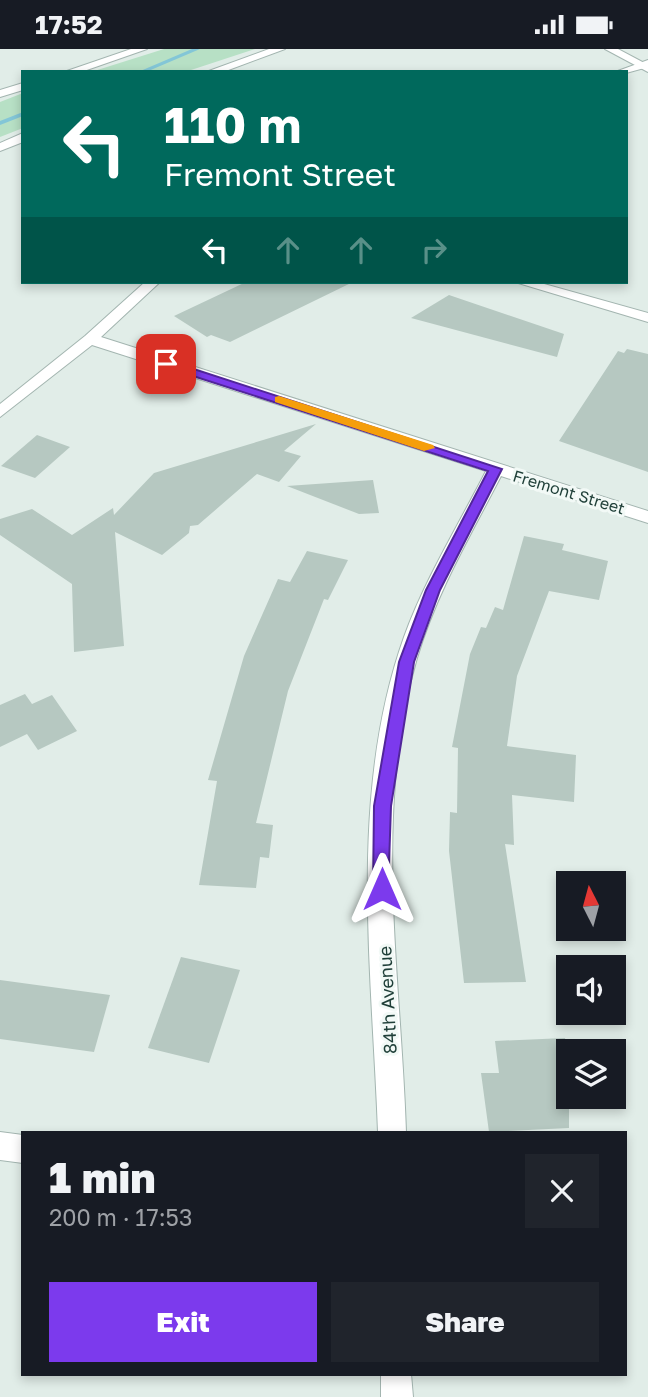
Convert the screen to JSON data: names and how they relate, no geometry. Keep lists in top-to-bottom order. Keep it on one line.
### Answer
{"streets":{"street":["Fremont Street","84th Avenue"]},"crossings":[["Fremont Street","84th Avenue"]],"north":"top","page":{"status":"17:52","turn":["110 m","Fremont Street"],"heading":["1 min","200 m · 17:53"],"buttons":["Exit","Share"]}}
